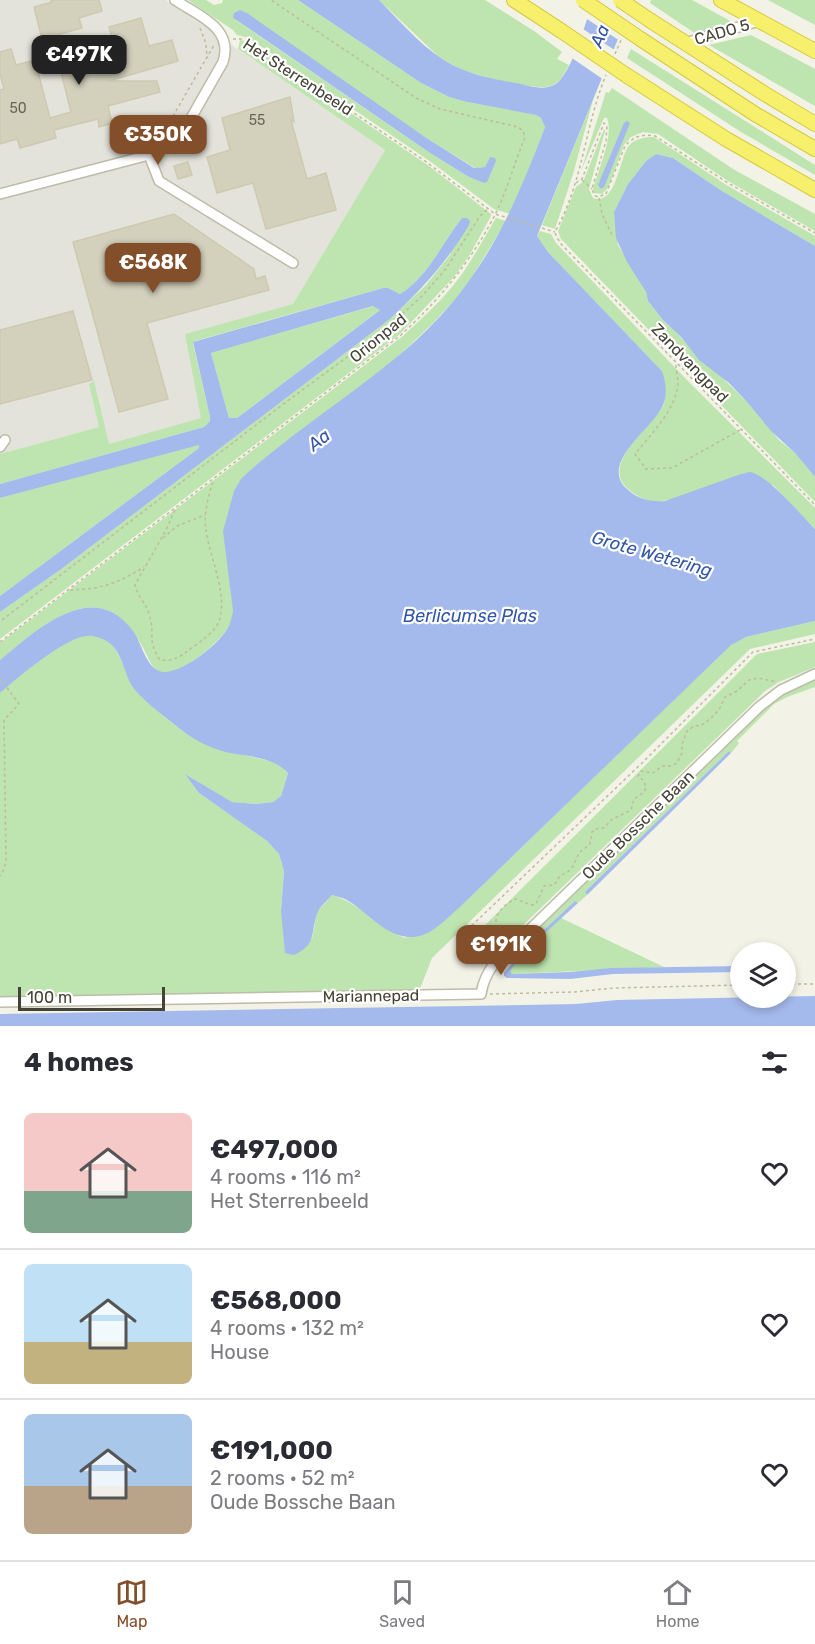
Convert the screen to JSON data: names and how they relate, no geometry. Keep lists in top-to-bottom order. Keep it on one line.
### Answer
{"streets":{"street":["CADO 5","Het Sterrenbeeld","Oude Bossche Baan","Mariannepad"],"path":["Orionpad","Zandvangpad"]},"crossings":[["Het Sterrenbeeld","Orionpad"],["Oude Bossche Baan","Mariannepad"]],"water":["Aa","Grote Wetering","Berlicumse Plas"],"house_numbers":["50","55"],"scale_bar":"100 m","page":{"price":["€497K","€350K","€568K","€191K"],"scale":"100 m","heading":"4 homes","list":[{"name":"€497,000","note":"4 rooms · 116 m² · Het Sterrenbeeld"},{"name":"€568,000","note":"4 rooms · 132 m² · House"},{"name":"€191,000","note":"2 rooms · 52 m² · Oude Bossche Baan"}],"tabs":["Map","Saved","Home"]}}
